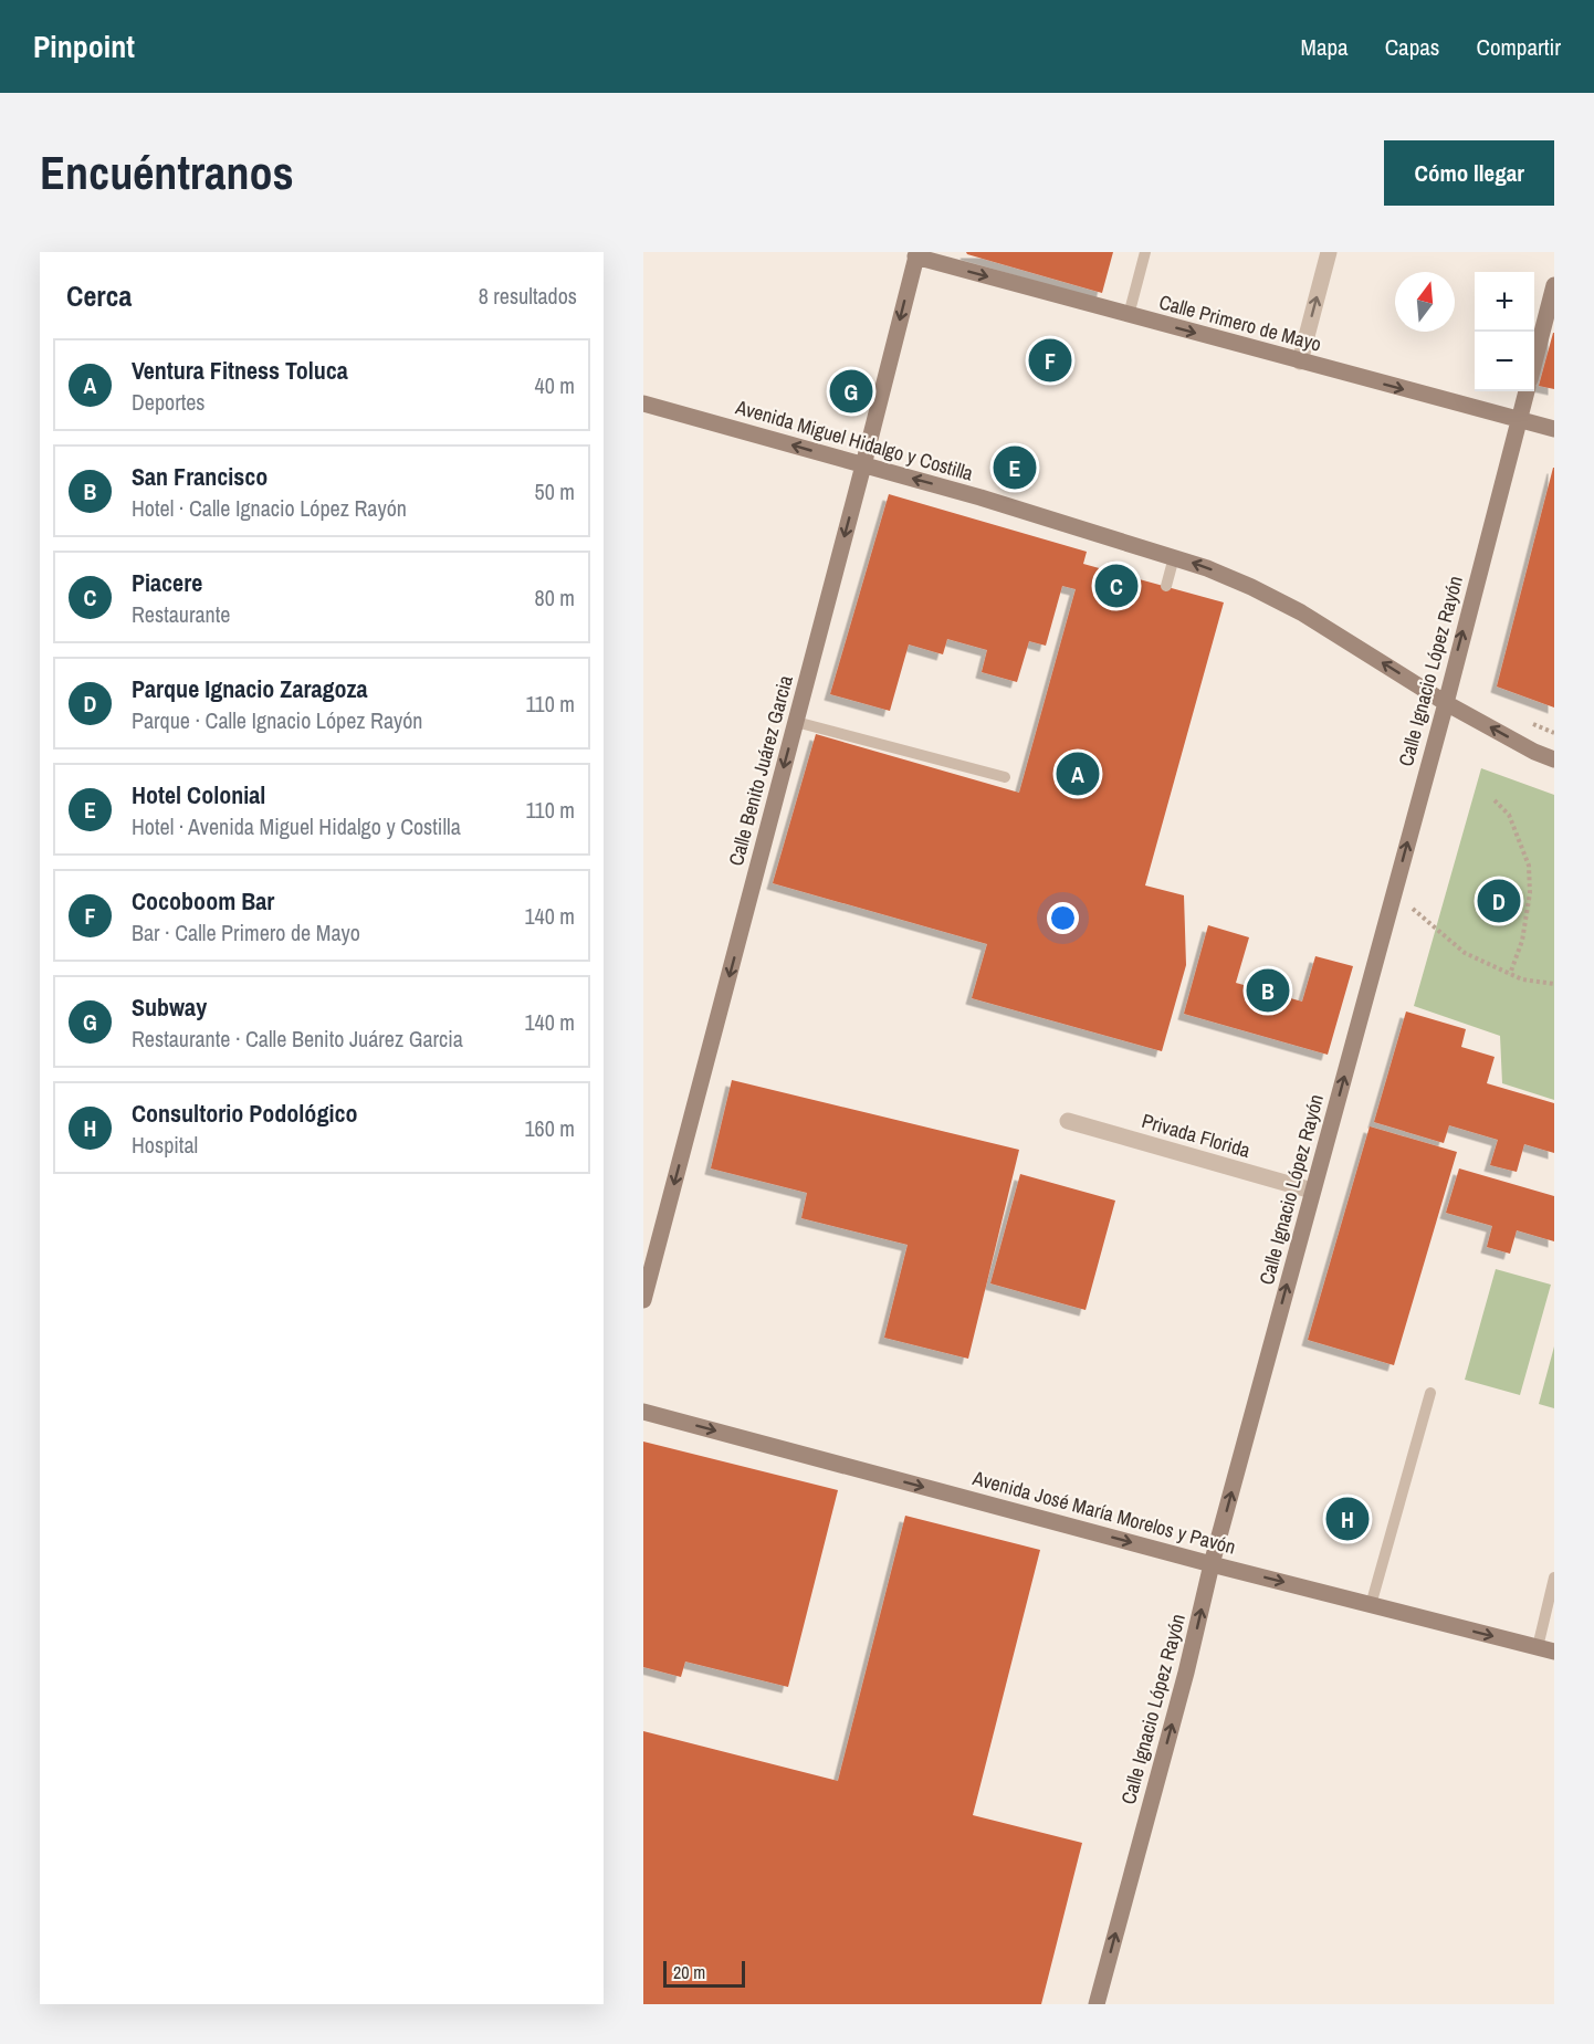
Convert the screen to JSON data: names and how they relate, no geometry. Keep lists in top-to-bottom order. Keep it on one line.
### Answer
{"streets":{"main road":["Calle Primero de Mayo","Avenida Miguel Hidalgo y Costilla","Calle Ignacio López Rayón","Calle Benito Juárez Garcia","Avenida José María Morelos y Pavón"],"street":["Privada Florida"]},"crossings":[["Calle Primero de Mayo","Calle Ignacio López Rayón"],["Calle Primero de Mayo","Calle Benito Juárez Garcia"],["Avenida Miguel Hidalgo y Costilla","Calle Ignacio López Rayón"],["Avenida Miguel Hidalgo y Costilla","Calle Benito Juárez Garcia"],["Calle Ignacio López Rayón","Privada Florida"],["Calle Ignacio López Rayón","Avenida José María Morelos y Pavón"]],"one_way":["Calle Primero de Mayo","Avenida Miguel Hidalgo y Costilla","Calle Ignacio López Rayón","Calle Benito Juárez Garcia","Avenida José María Morelos y Pavón"],"scale_bar":"20 m","north":"top","page":{"header":"Pinpoint","nav":["Mapa","Capas","Compartir"],"buttons":"Cómo llegar","title":"Encuéntranos","heading":["Cerca","8 resultados"],"map_buttons":["+","−"],"pins":["F","G","E","C","A","D","B","H"],"list":[{"mark":"A","name":"Ventura Fitness Toluca","note":"Deportes","value":"40 m"},{"mark":"B","name":"San Francisco","note":"Hotel · Calle Ignacio López Rayón","value":"50 m"},{"mark":"C","name":"Piacere","note":"Restaurante","value":"80 m"},{"mark":"D","name":"Parque Ignacio Zaragoza","note":"Parque · Calle Ignacio López Rayón","value":"110 m"},{"mark":"E","name":"Hotel Colonial","note":"Hotel · Avenida Miguel Hidalgo y Costilla","value":"110 m"},{"mark":"F","name":"Cocoboom Bar","note":"Bar · Calle Primero de Mayo","value":"140 m"},{"mark":"G","name":"Subway","note":"Restaurante · Calle Benito Juárez Garcia","value":"140 m"},{"mark":"H","name":"Consultorio Podológico","note":"Hospital","value":"160 m"}],"scale":"20 m"}}
